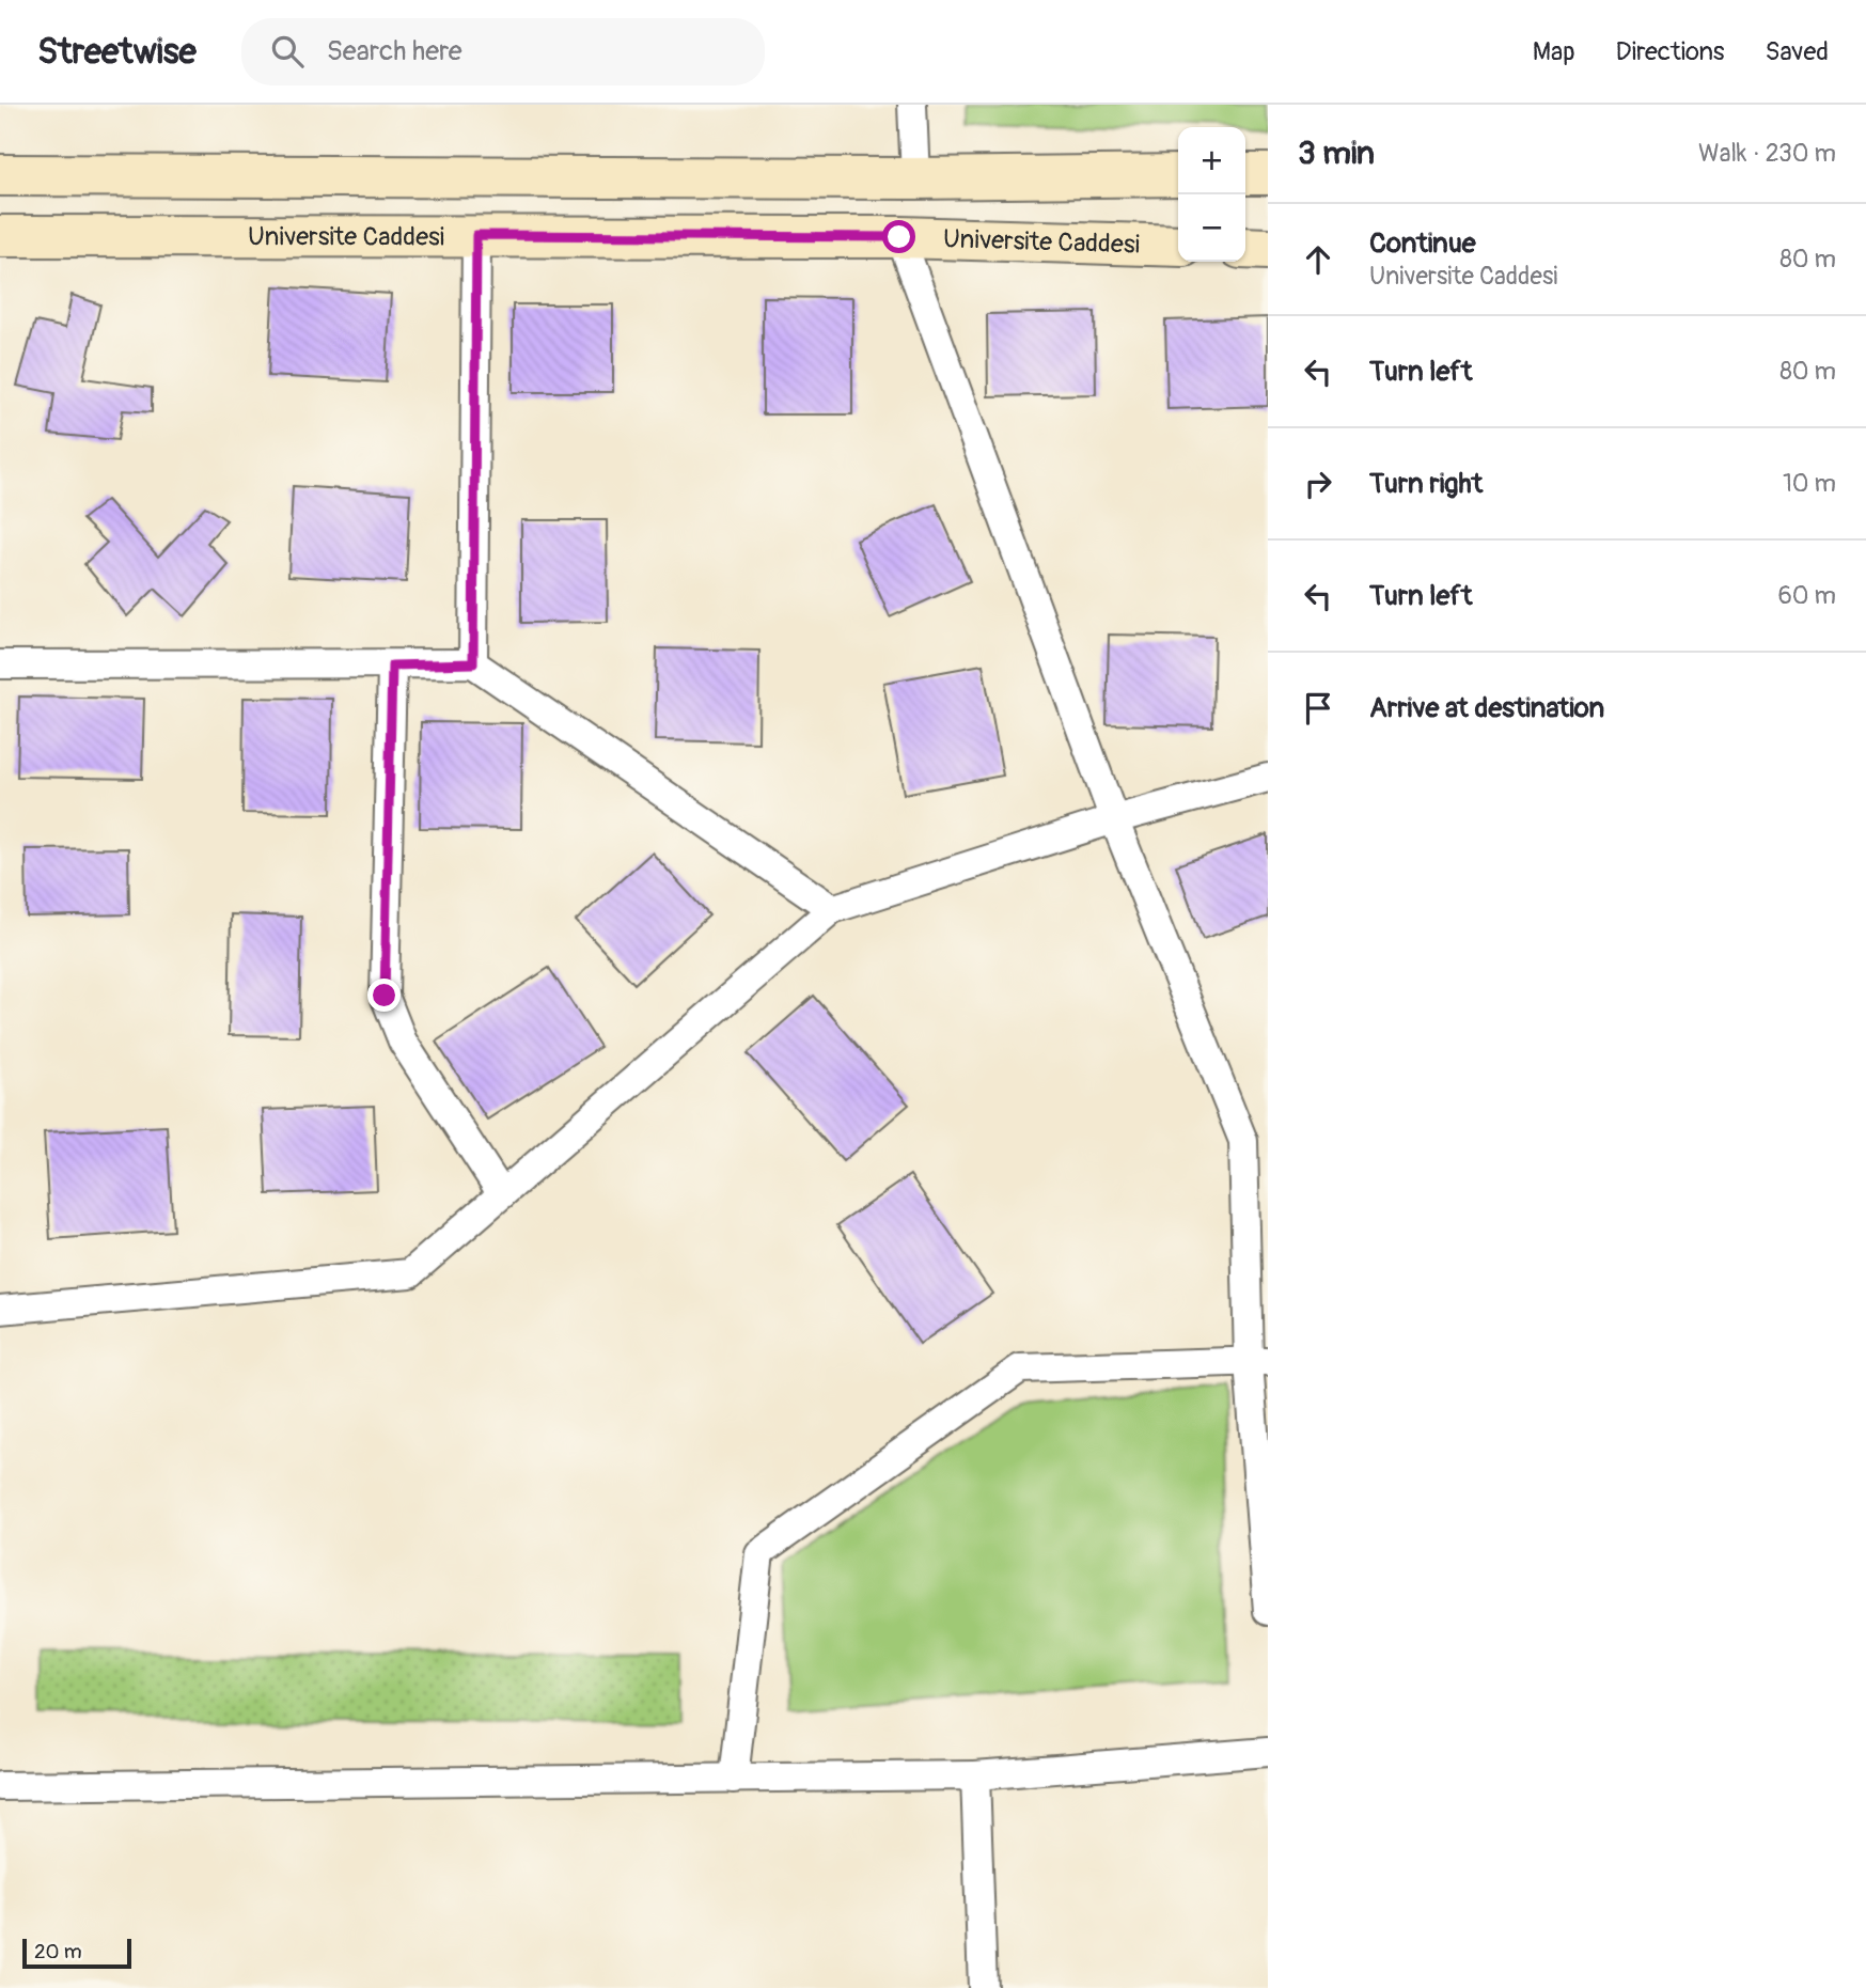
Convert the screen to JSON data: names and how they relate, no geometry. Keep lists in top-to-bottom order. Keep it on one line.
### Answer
{"streets":{"street":["Universite Caddesi"]},"scale_bar":"20 m","page":{"header":"Streetwise","search":"Search here","nav":["Map","Directions","Saved"],"heading":["3 min","Walk · 230 m"],"map_buttons":["+","−"],"list":[["Continue","Universite Caddesi","80 m"],["Turn left","80 m"],["Turn right","10 m"],["Turn left","60 m"],"Arrive at destination"],"scale":"20 m"}}
